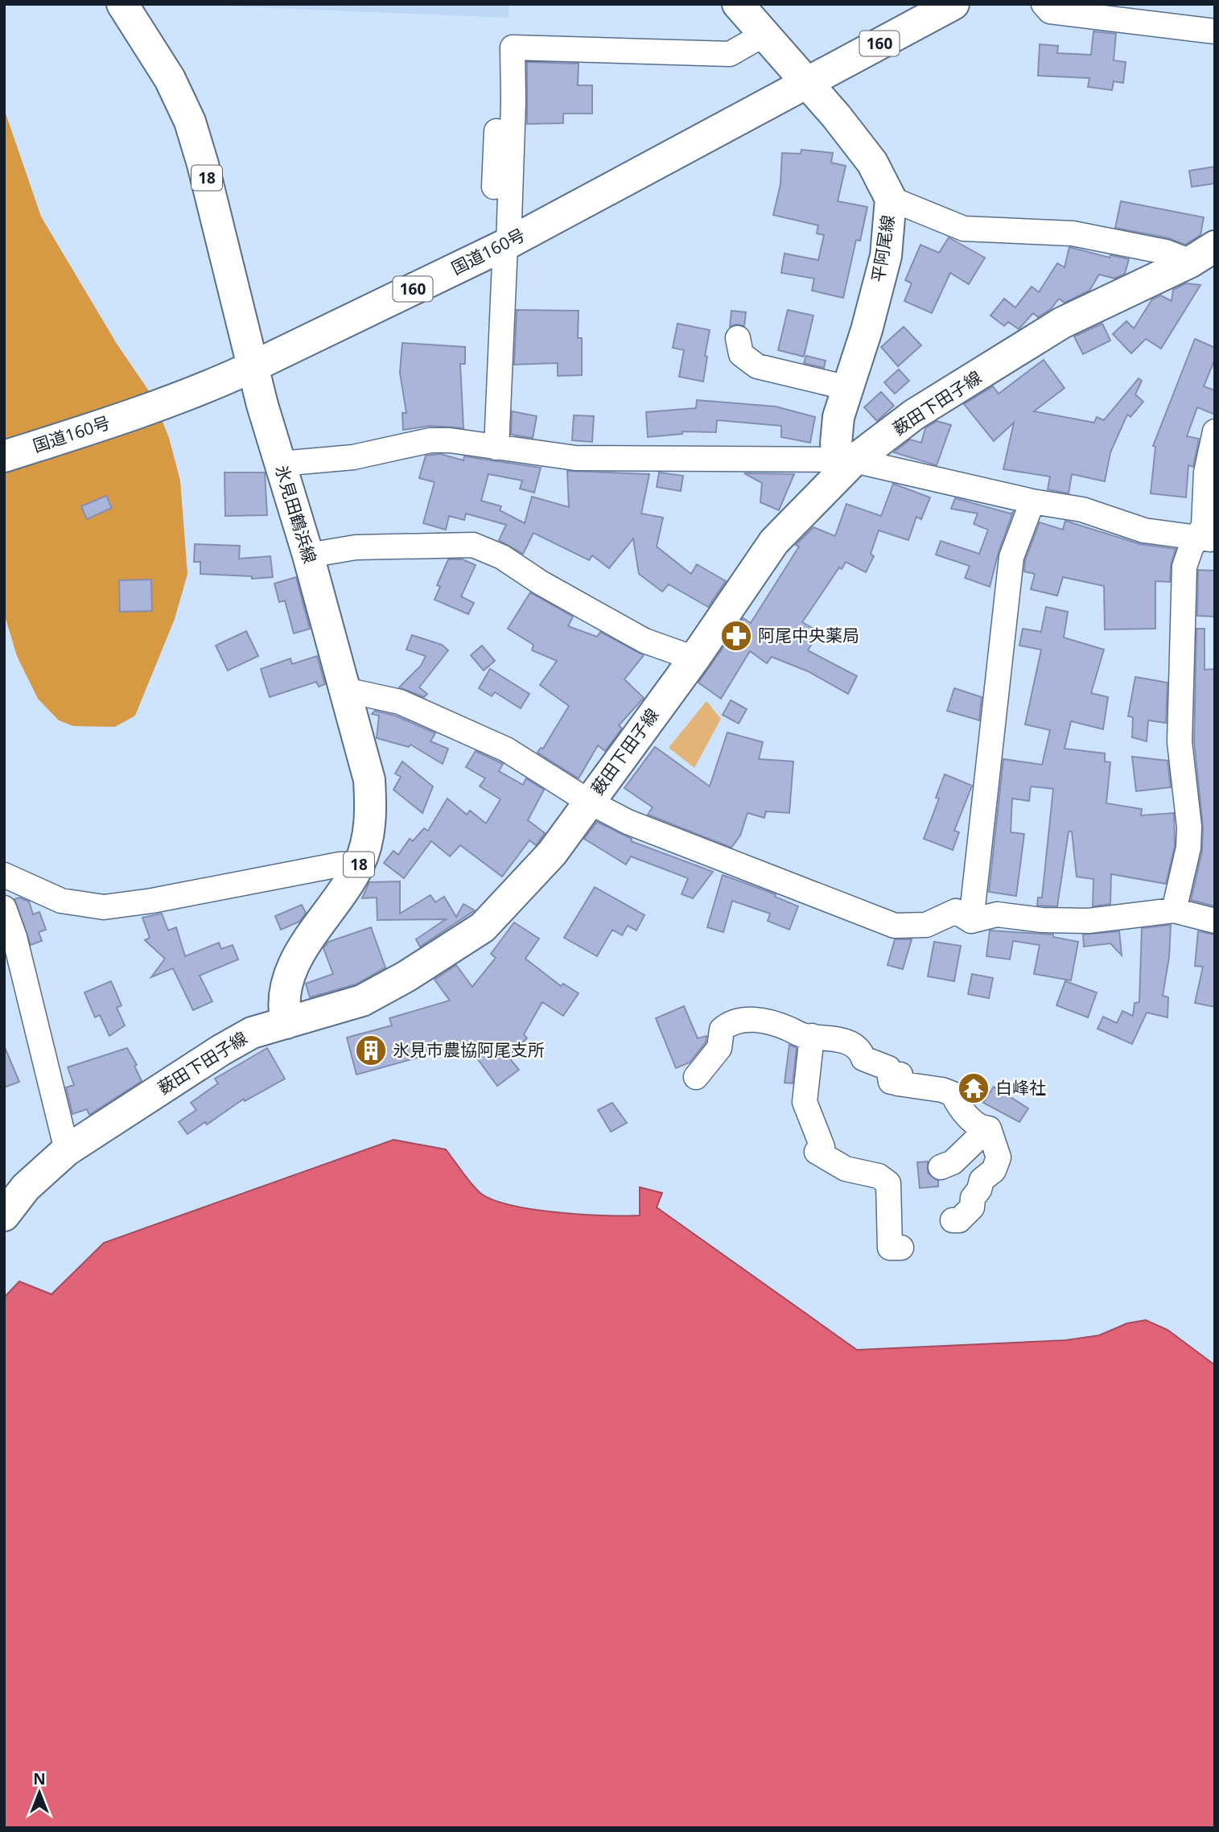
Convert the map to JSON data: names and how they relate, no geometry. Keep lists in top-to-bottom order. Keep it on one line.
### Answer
{"streets":{"main road":["160","18","平阿尾線","国道160号","薮田下田子線","氷見田鶴浜線"]},"crossings":[["平阿尾線","国道160号"],["平阿尾線","薮田下田子線"],["国道160号","氷見田鶴浜線"],["薮田下田子線","氷見田鶴浜線"]],"places":{"pharmacy":["阿尾中央薬局"],"building":["氷見市農協阿尾支所"],"temple":["白峰社"]},"north":"top"}
